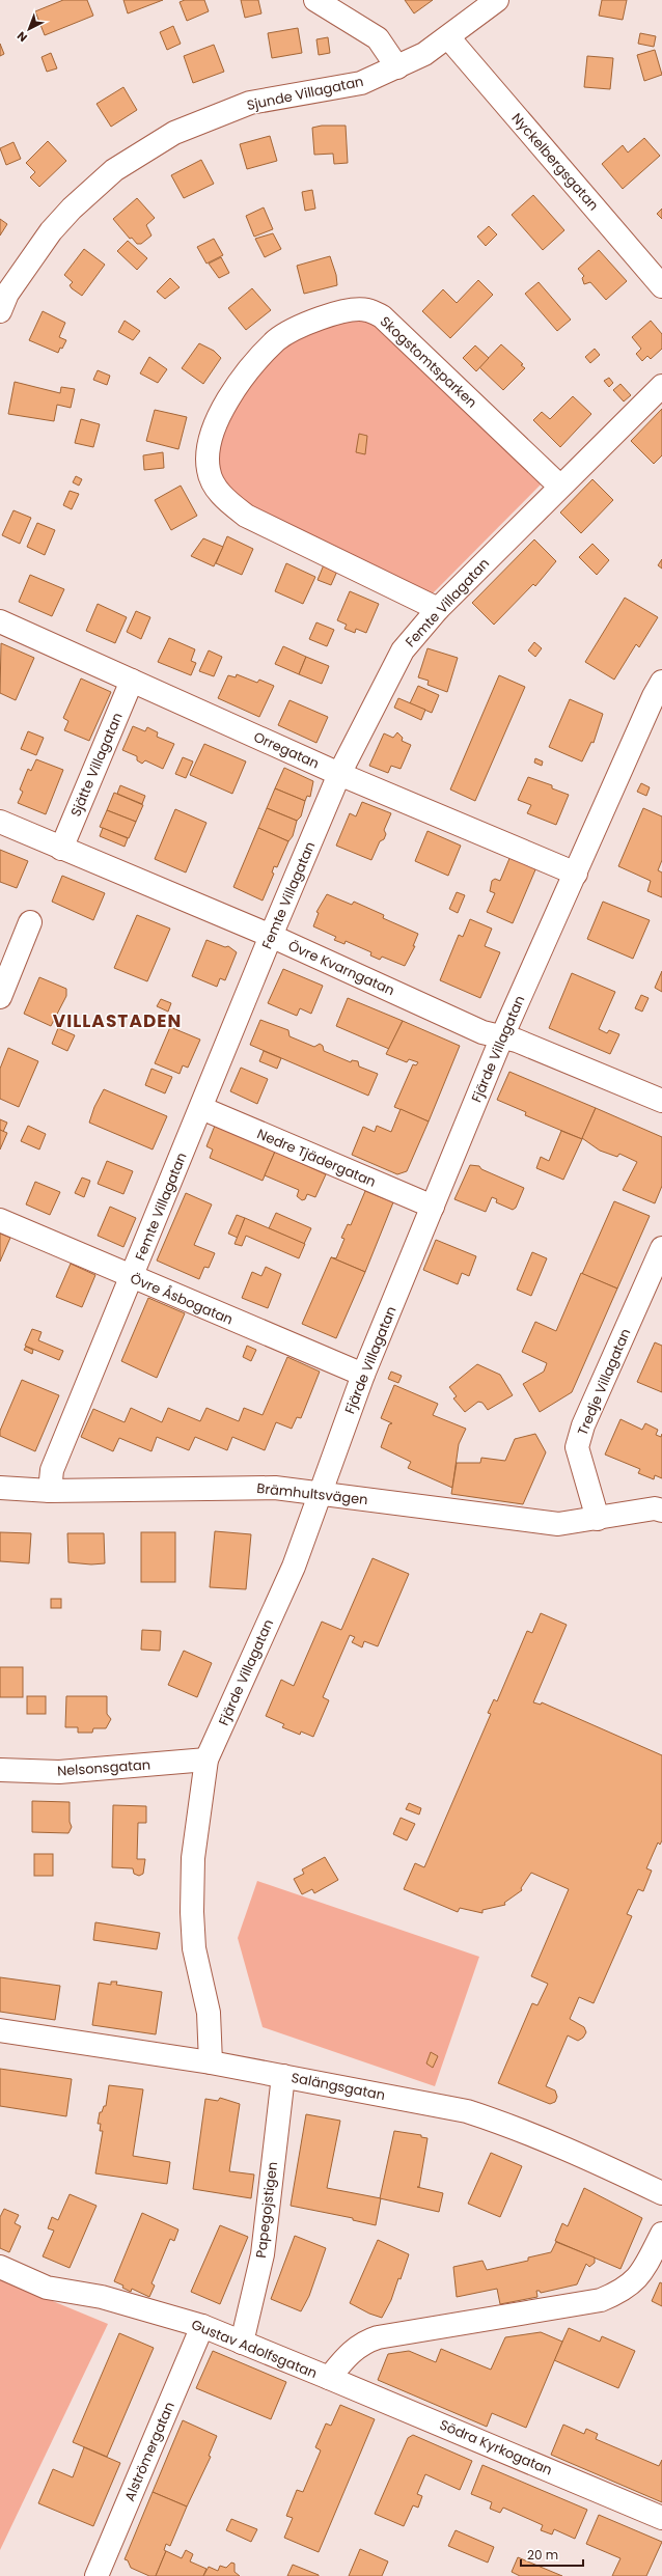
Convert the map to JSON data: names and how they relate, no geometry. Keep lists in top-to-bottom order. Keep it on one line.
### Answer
{"streets":{"street":["Sjunde Villagatan","Nyckelbergsgatan","Skogstomtsparken","Femte Villagatan","Orregatan","Sjätte Villagatan","Övre Kvarngatan","Fjärde Villagatan","Nedre Tjädergatan","Övre Åsbogatan","Tredje Villagatan","Brämhultsvägen","Nelsonsgatan","Salängsgatan","Papegojstigen","Gustav Adolfsgatan","Södra Kyrkogatan","Alströmergatan"]},"crossings":[["Sjunde Villagatan","Nyckelbergsgatan"],["Skogstomtsparken","Femte Villagatan"],["Femte Villagatan","Orregatan"],["Femte Villagatan","Övre Kvarngatan"],["Femte Villagatan","Nedre Tjädergatan"],["Femte Villagatan","Övre Åsbogatan"],["Femte Villagatan","Brämhultsvägen"],["Orregatan","Sjätte Villagatan"],["Orregatan","Fjärde Villagatan"],["Sjätte Villagatan","Övre Kvarngatan"],["Övre Kvarngatan","Fjärde Villagatan"],["Fjärde Villagatan","Nedre Tjädergatan"],["Fjärde Villagatan","Övre Åsbogatan"],["Fjärde Villagatan","Brämhultsvägen"],["Fjärde Villagatan","Nelsonsgatan"],["Fjärde Villagatan","Salängsgatan"],["Tredje Villagatan","Brämhultsvägen"],["Salängsgatan","Papegojstigen"],["Papegojstigen","Gustav Adolfsgatan"],["Gustav Adolfsgatan","Södra Kyrkogatan"],["Gustav Adolfsgatan","Alströmergatan"]],"districts":["VILLASTADEN"],"scale_bar":"20 m","north":"bottom left"}
